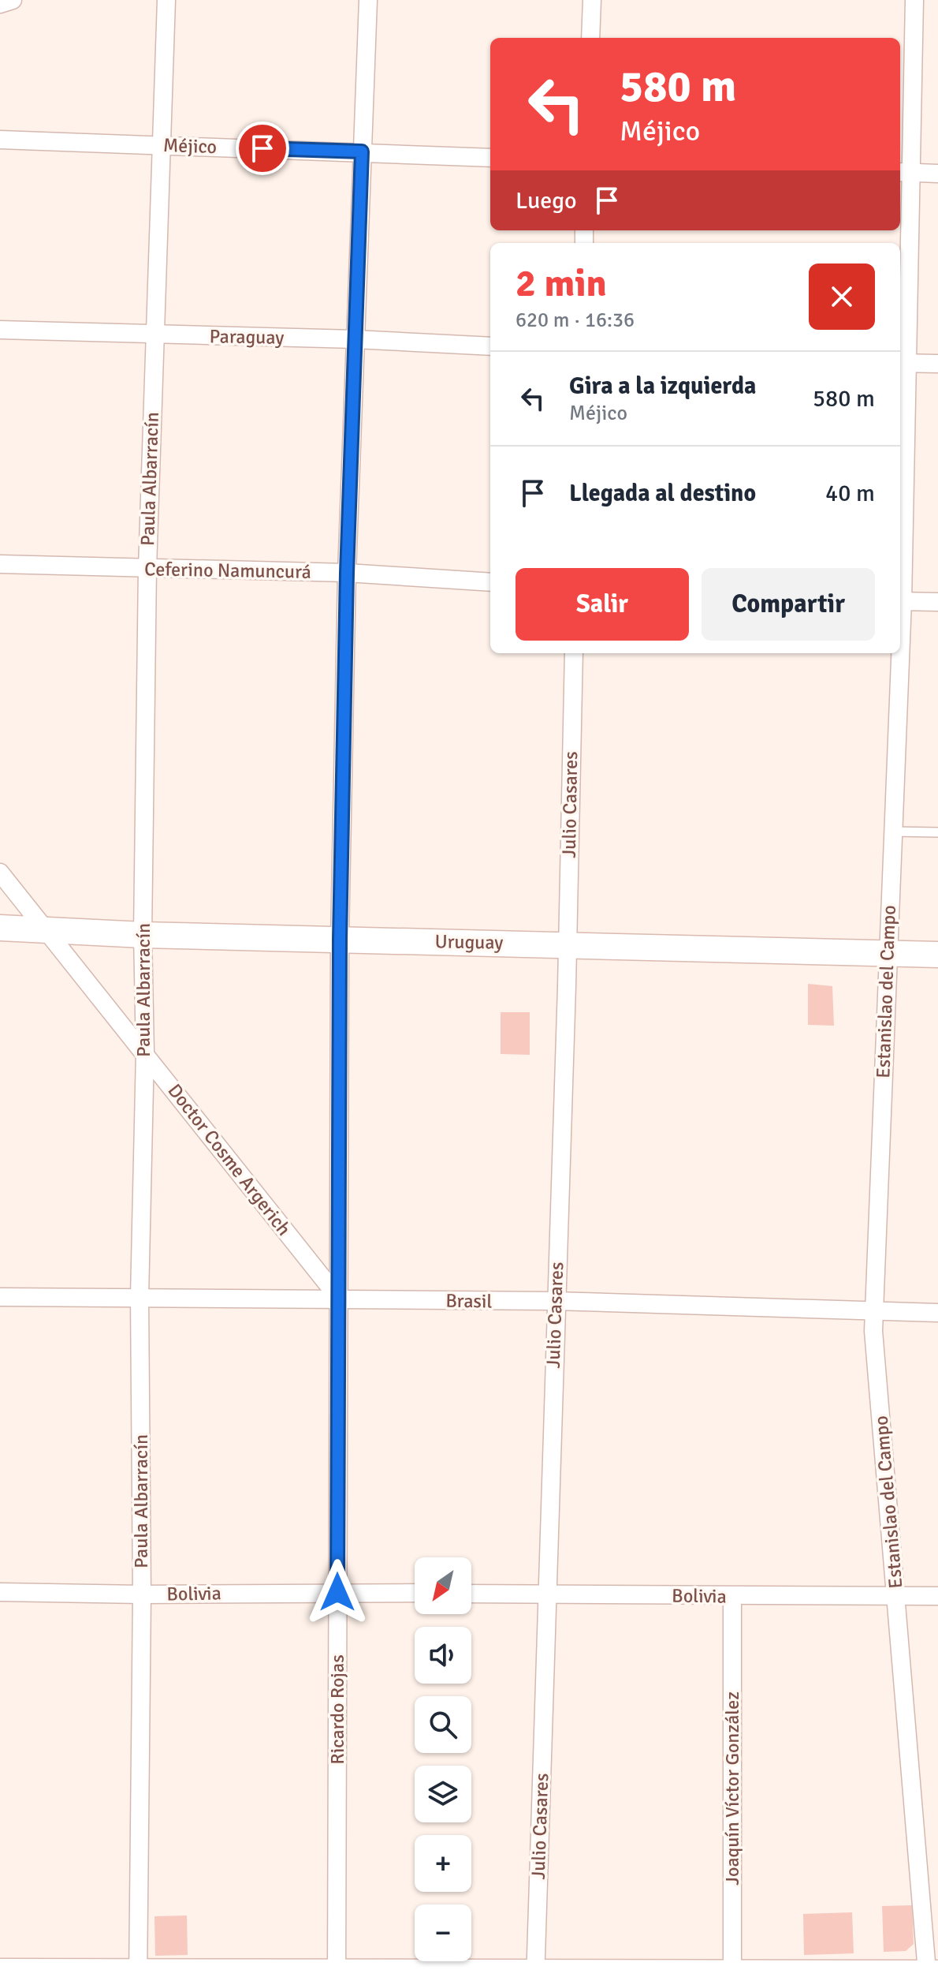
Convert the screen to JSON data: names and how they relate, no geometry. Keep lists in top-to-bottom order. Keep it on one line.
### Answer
{"streets":{"street":["Méjico","Paraguay","Paula Albarracín","Ceferino Namuncurá","Julio Casares","Uruguay","Estanislao del Campo","Doctor Cosme Argerich","Brasil","Bolivia","Ricardo Rojas","Joaquín Víctor González"]},"crossings":[["Méjico","Paula Albarracín"],["Méjico","Ricardo Rojas"],["Paraguay","Paula Albarracín"],["Paraguay","Ricardo Rojas"],["Paula Albarracín","Ceferino Namuncurá"],["Paula Albarracín","Uruguay"],["Paula Albarracín","Doctor Cosme Argerich"],["Paula Albarracín","Brasil"],["Paula Albarracín","Bolivia"],["Ceferino Namuncurá","Ricardo Rojas"],["Julio Casares","Uruguay"],["Julio Casares","Brasil"],["Julio Casares","Bolivia"],["Uruguay","Estanislao del Campo"],["Uruguay","Doctor Cosme Argerich"],["Uruguay","Ricardo Rojas"],["Estanislao del Campo","Brasil"],["Estanislao del Campo","Bolivia"],["Doctor Cosme Argerich","Brasil"],["Doctor Cosme Argerich","Ricardo Rojas"],["Brasil","Ricardo Rojas"],["Bolivia","Ricardo Rojas"],["Bolivia","Joaquín Víctor González"]],"north":"bottom left","page":{"turn":["580 m","Méjico"],"then":"Luego","heading":["2 min","620 m · 16:36"],"list":[{"name":"Gira a la izquierda","note":"Méjico","value":"580 m"},{"name":"Llegada al destino","value":"40 m"}],"buttons":["Salir","Compartir"],"map_buttons":["+","−"]}}
